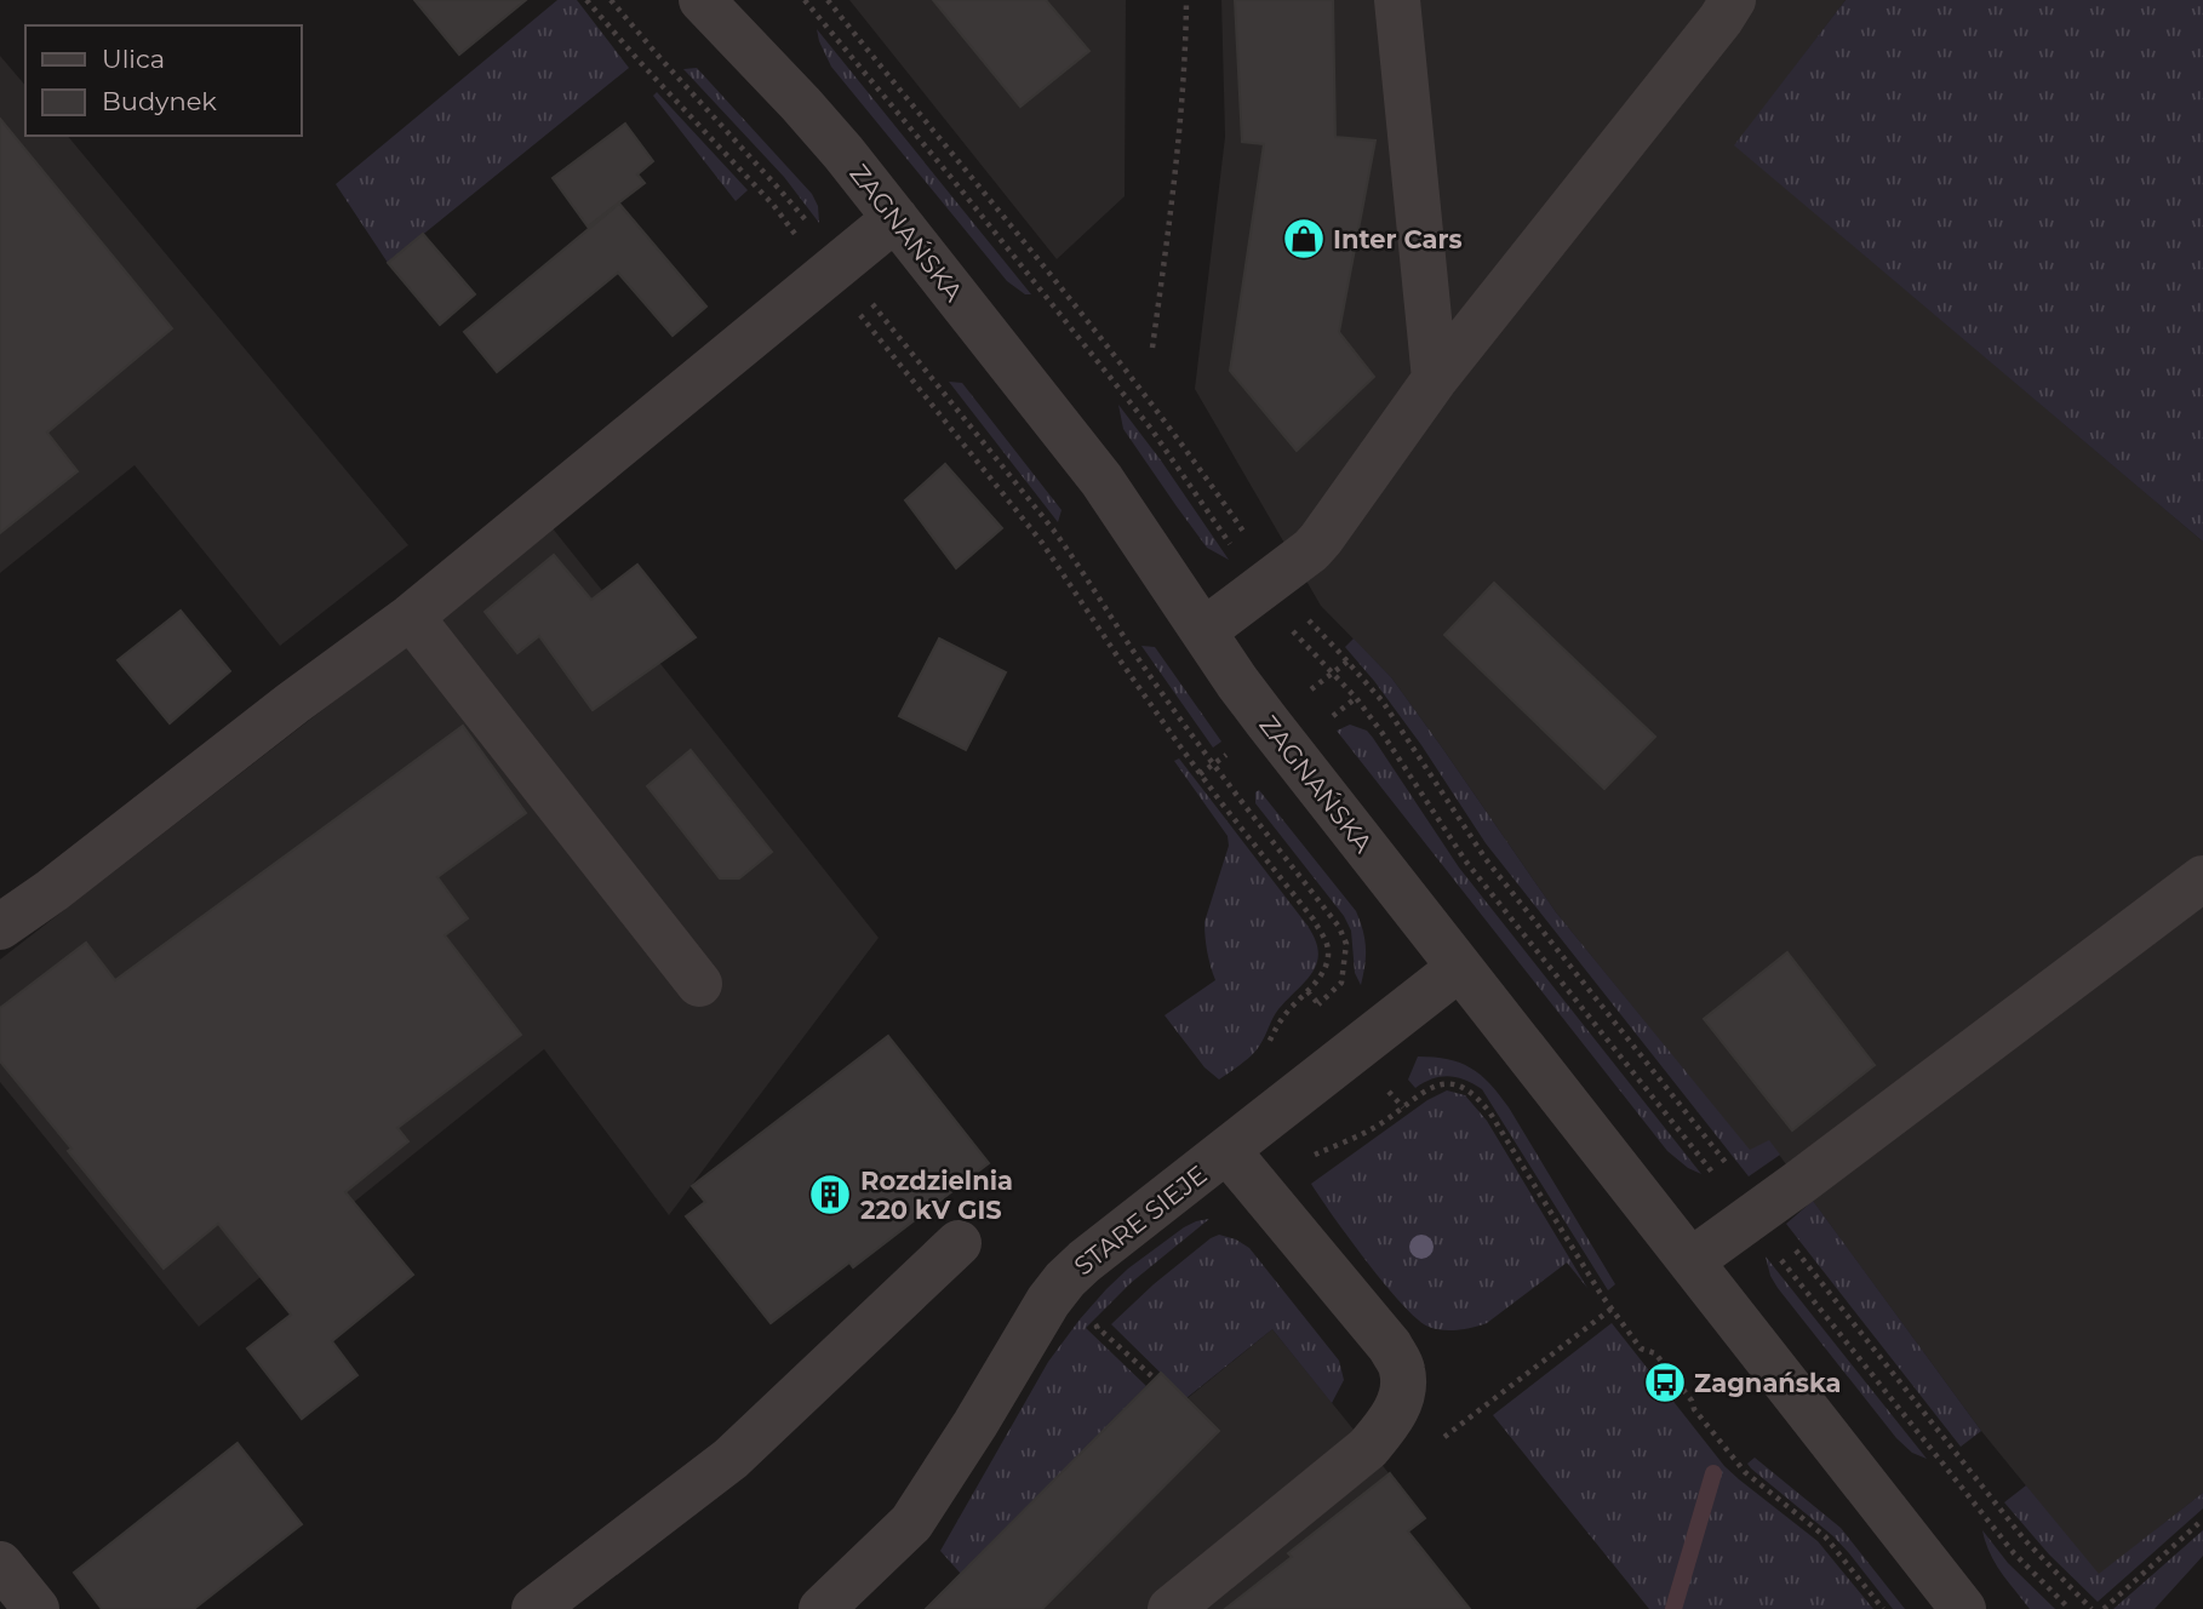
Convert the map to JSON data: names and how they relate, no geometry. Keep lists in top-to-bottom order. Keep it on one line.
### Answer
{"streets":{"street":["ZAGNAŃSKA","STARE SIEJE"]},"crossings":[["ZAGNAŃSKA","STARE SIEJE"]],"places":{"shop":["Inter Cars"],"building":["Rozdzielnia 220 kV GIS"],"bus stop":["Zagnańska"]},"legend":["Ulica","Budynek"]}
